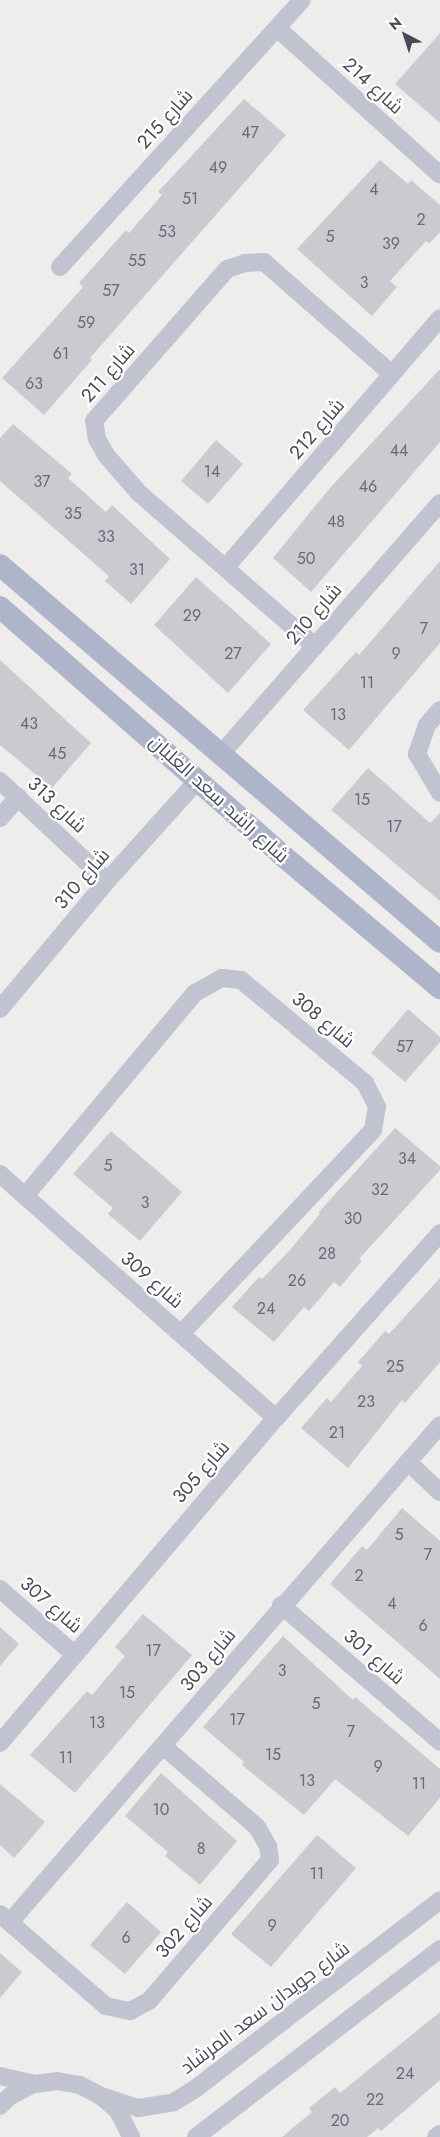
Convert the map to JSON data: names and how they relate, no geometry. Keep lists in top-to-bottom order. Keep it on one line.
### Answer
{"streets":{"main road":["شارع راشد سعد العلبان"],"street":["شارع 214","شارع 215","شارع 211","شارع 212","شارع 210","شارع 313","شارع 310","شارع 308","شارع 309","شارع 305","شارع 307","شارع 301","شارع 303","شارع 302","شارع جويدان سعد المرشاد"]},"crossings":[["شارع 214","شارع 215"],["شارع 211","شارع 212"],["شارع 211","شارع 210"],["شارع 210","شارع راشد سعد العلبان"],["شارع راشد سعد العلبان","شارع 310"],["شارع 313","شارع 310"],["شارع 308","شارع 309"],["شارع 309","شارع 305"],["شارع 305","شارع 307"],["شارع 301","شارع 303"],["شارع 303","شارع 302"]],"house_numbers":["47","49","4","51","2","53","5","39","55","3","57","59","61","63","44","14","37","46","35","48","33","50","31","29","7","27","9","11","13","43","45","15","17","57","34","5","32","3","30","28","26","24","25","23","21","5","7","2","4","6","17","3","15","5","17","13","7","15","11","9","13","11","10","8","11","9","6","24","22","20"],"north":"top left"}
